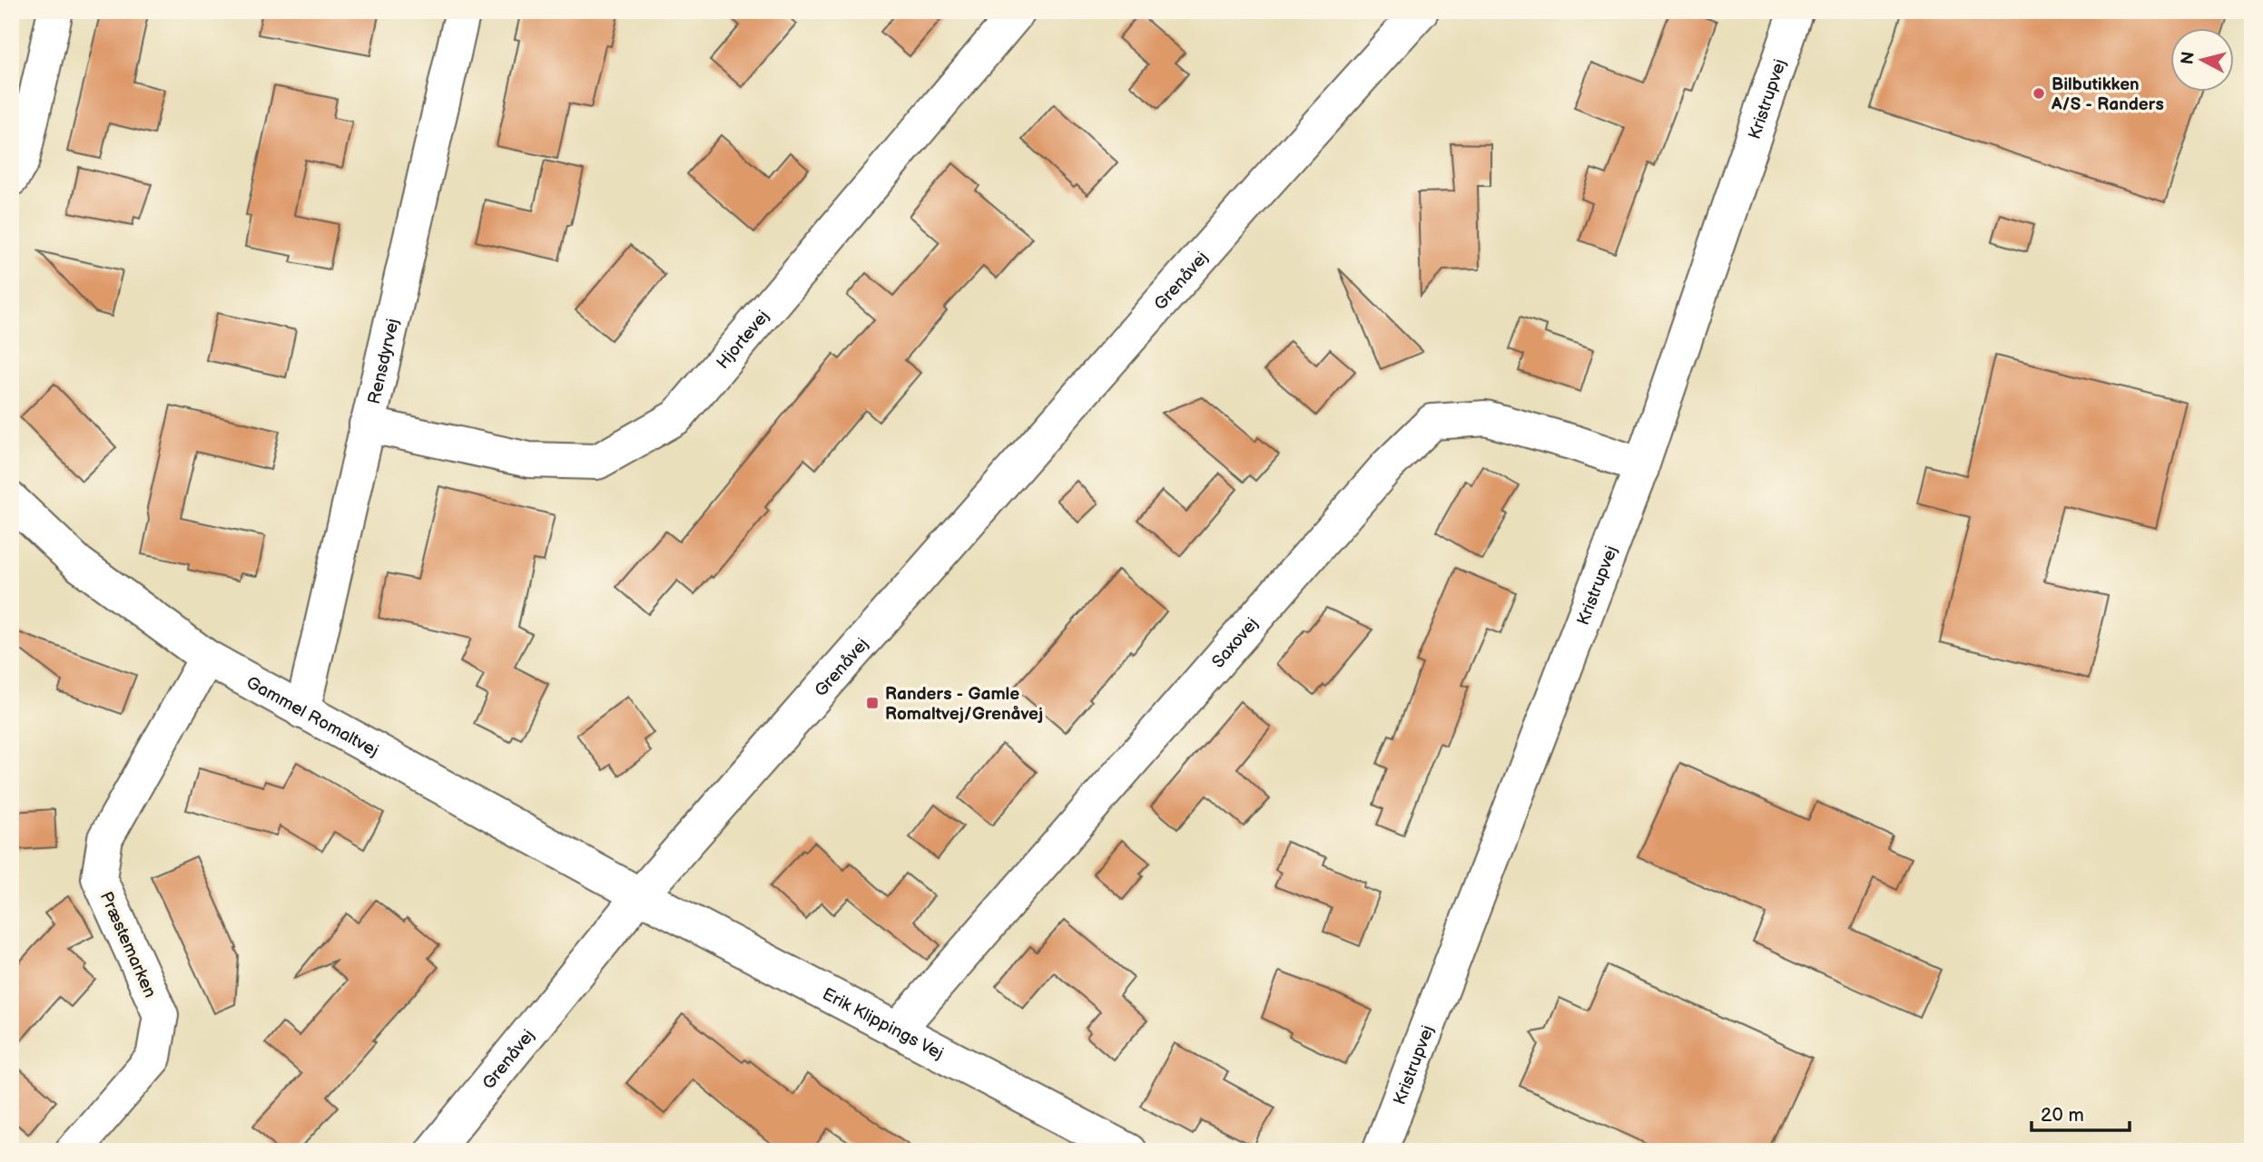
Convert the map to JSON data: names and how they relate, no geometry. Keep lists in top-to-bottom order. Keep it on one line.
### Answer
{"streets":{"street":["Kristrupvej","Grenåvej","Hjortevej","Rensdyrvej","Saxovej","Gammel Romaltvej","Præstemarken","Erik Klippings Vej"]},"crossings":[["Kristrupvej","Saxovej"],["Grenåvej","Gammel Romaltvej"],["Grenåvej","Erik Klippings Vej"],["Hjortevej","Rensdyrvej"],["Rensdyrvej","Gammel Romaltvej"],["Saxovej","Erik Klippings Vej"],["Gammel Romaltvej","Præstemarken"],["Gammel Romaltvej","Erik Klippings Vej"]],"places":{"other":["Bilbutikken A/S - Randers"],"transit":["Randers - Gamle Romaltvej/Grenåvej"]},"scale_bar":"20 m","north":"left"}
